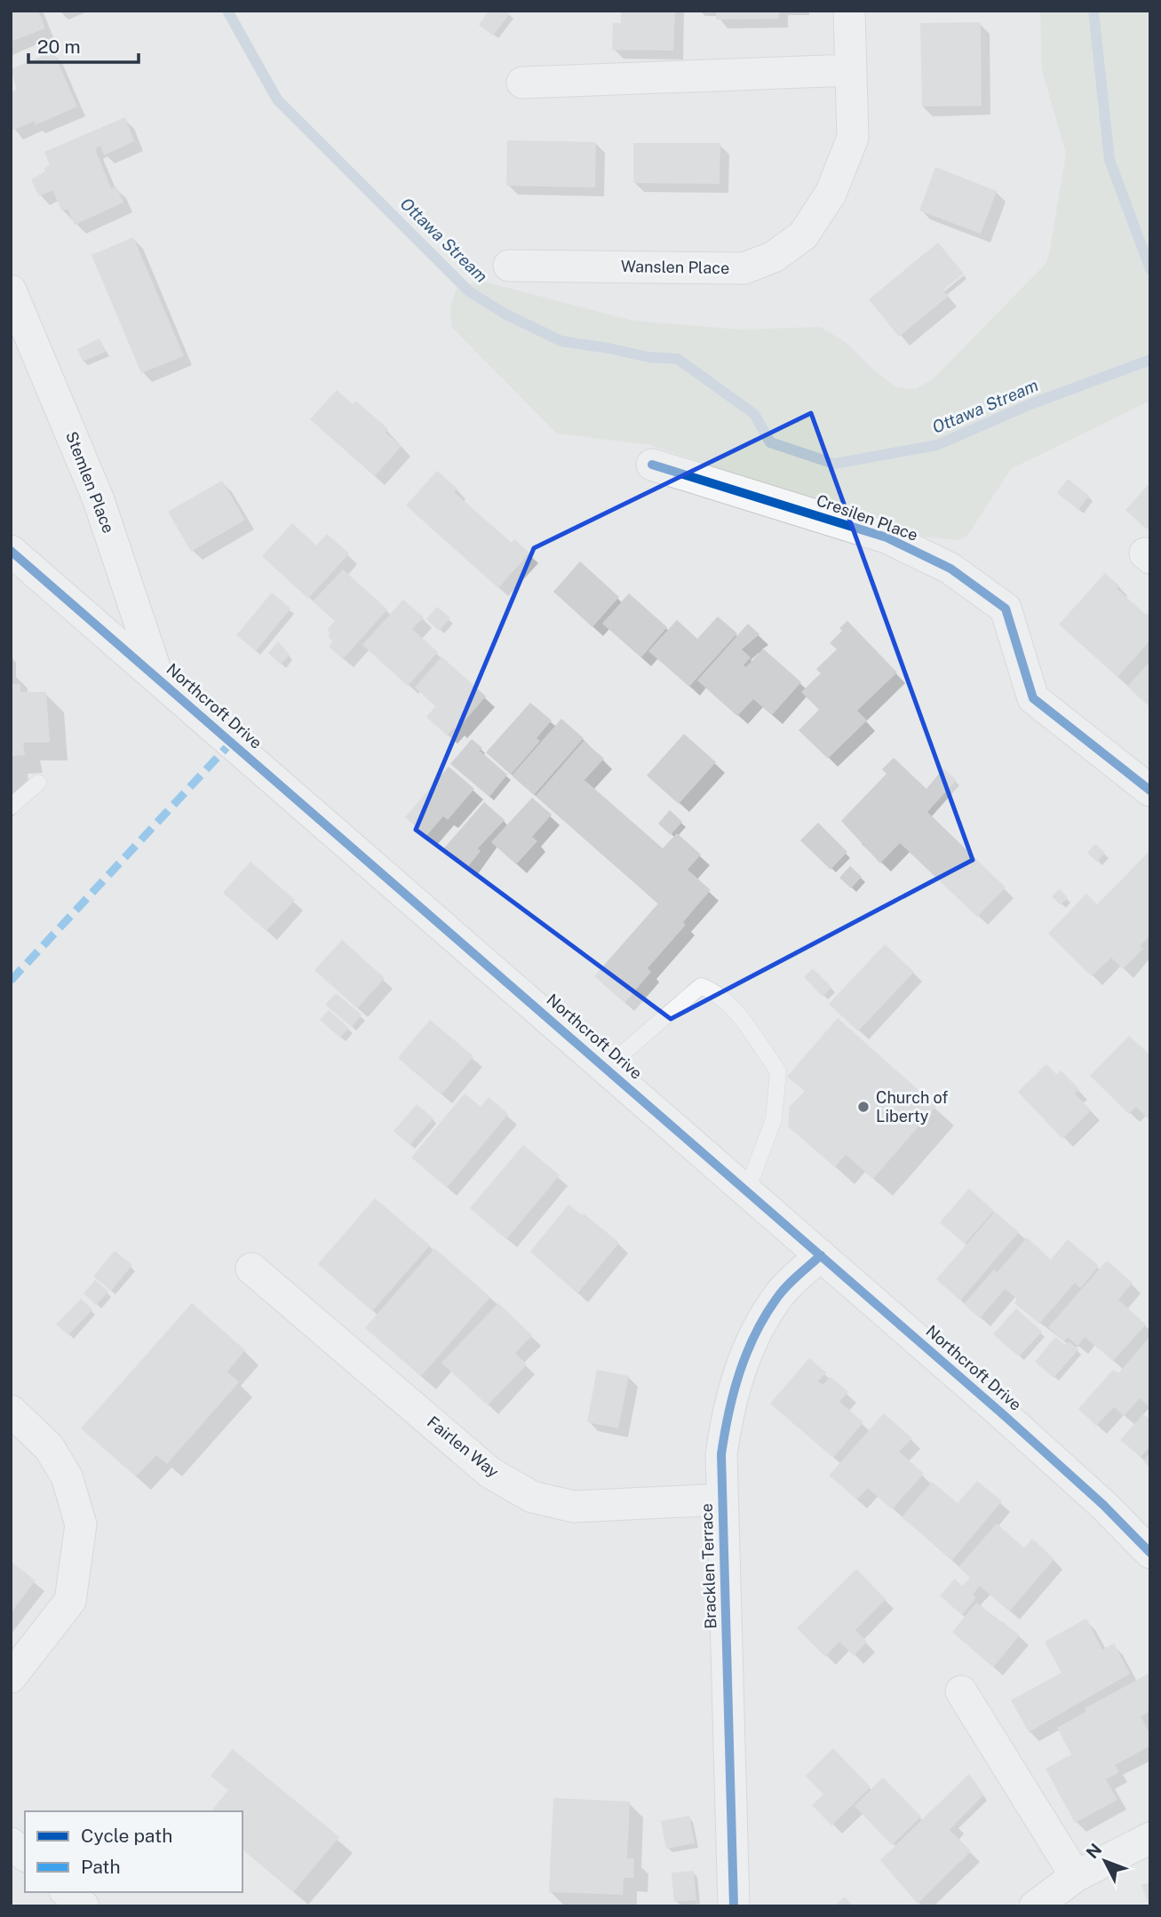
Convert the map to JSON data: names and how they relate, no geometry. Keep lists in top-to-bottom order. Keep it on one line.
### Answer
{"streets":{"street":["Wanslen Place","Stemlen Place","Cresilen Place","Northcroft Drive","Fairlen Way","Bracklen Terrace"]},"crossings":[["Stemlen Place","Northcroft Drive"],["Northcroft Drive","Bracklen Terrace"],["Fairlen Way","Bracklen Terrace"]],"water":["Ottawa Stream"],"places":["Church of Liberty"],"legend":["Cycle path","Path"],"scale_bar":"20 m","north":"top left"}
